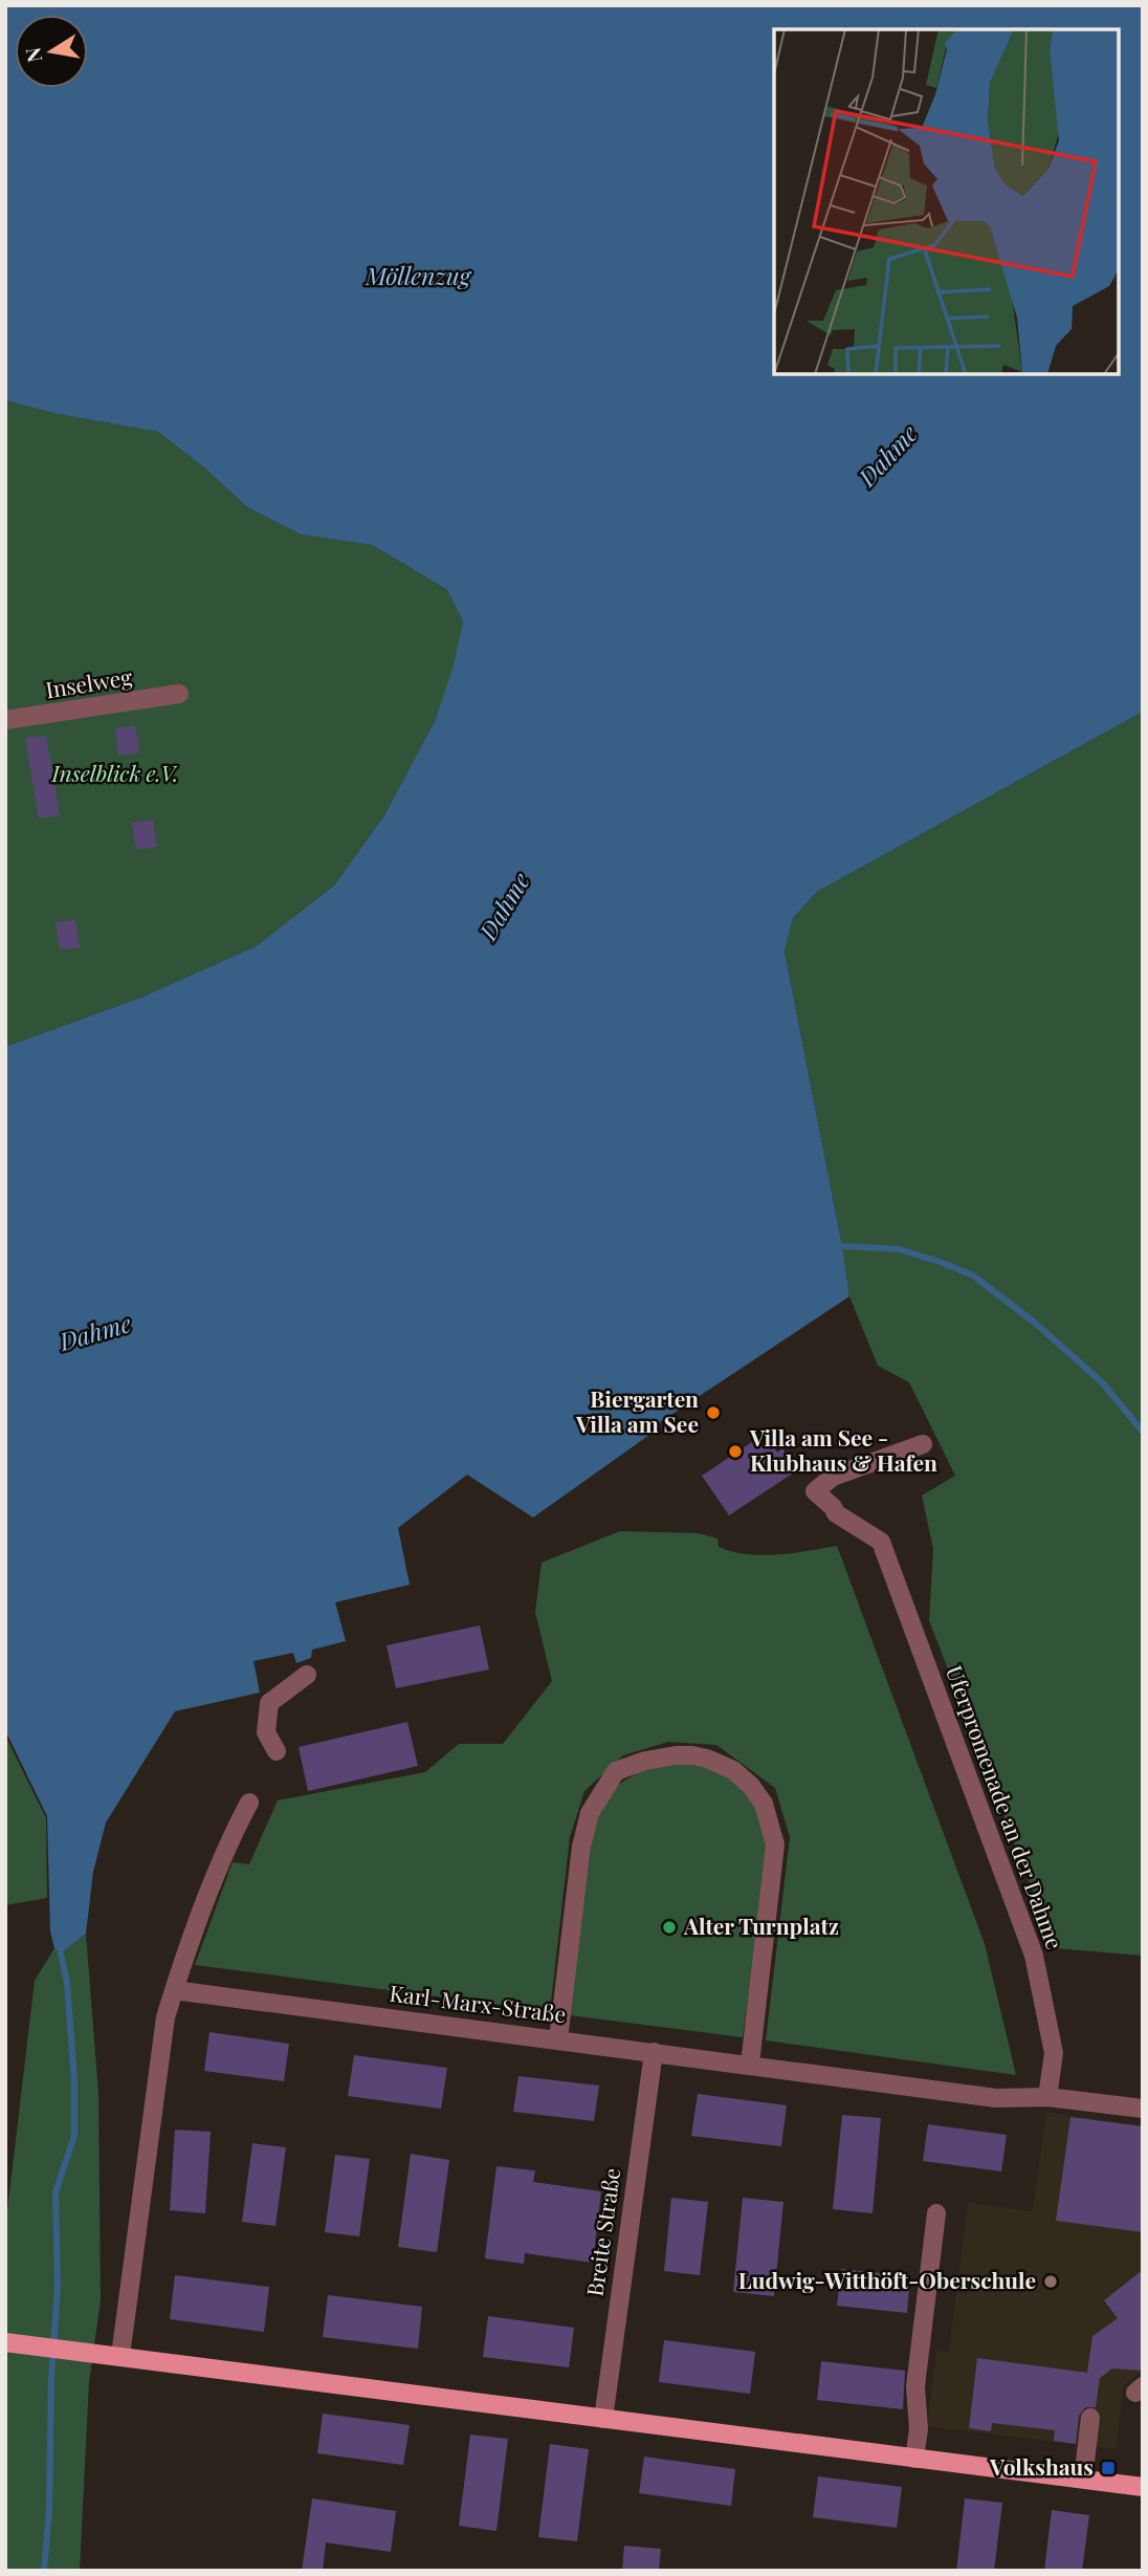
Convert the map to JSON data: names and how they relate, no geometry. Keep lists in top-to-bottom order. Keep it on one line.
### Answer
{"streets":{"street":["Inselweg","Uferpromenade an der Dahme","Karl-Marx-Straße","Breite Straße"]},"crossings":[["Uferpromenade an der Dahme","Karl-Marx-Straße"],["Karl-Marx-Straße","Breite Straße"]],"water":["Möllenzug","Dahme"],"parks":["Inselblick e.V."],"places":{"other":["Biergarten Villa am See","Villa am See - Klubhaus & Hafen","Alter Turnplatz","Ludwig-Witthöft-Oberschule"],"transit":["Volkshaus"]},"north":"left"}
